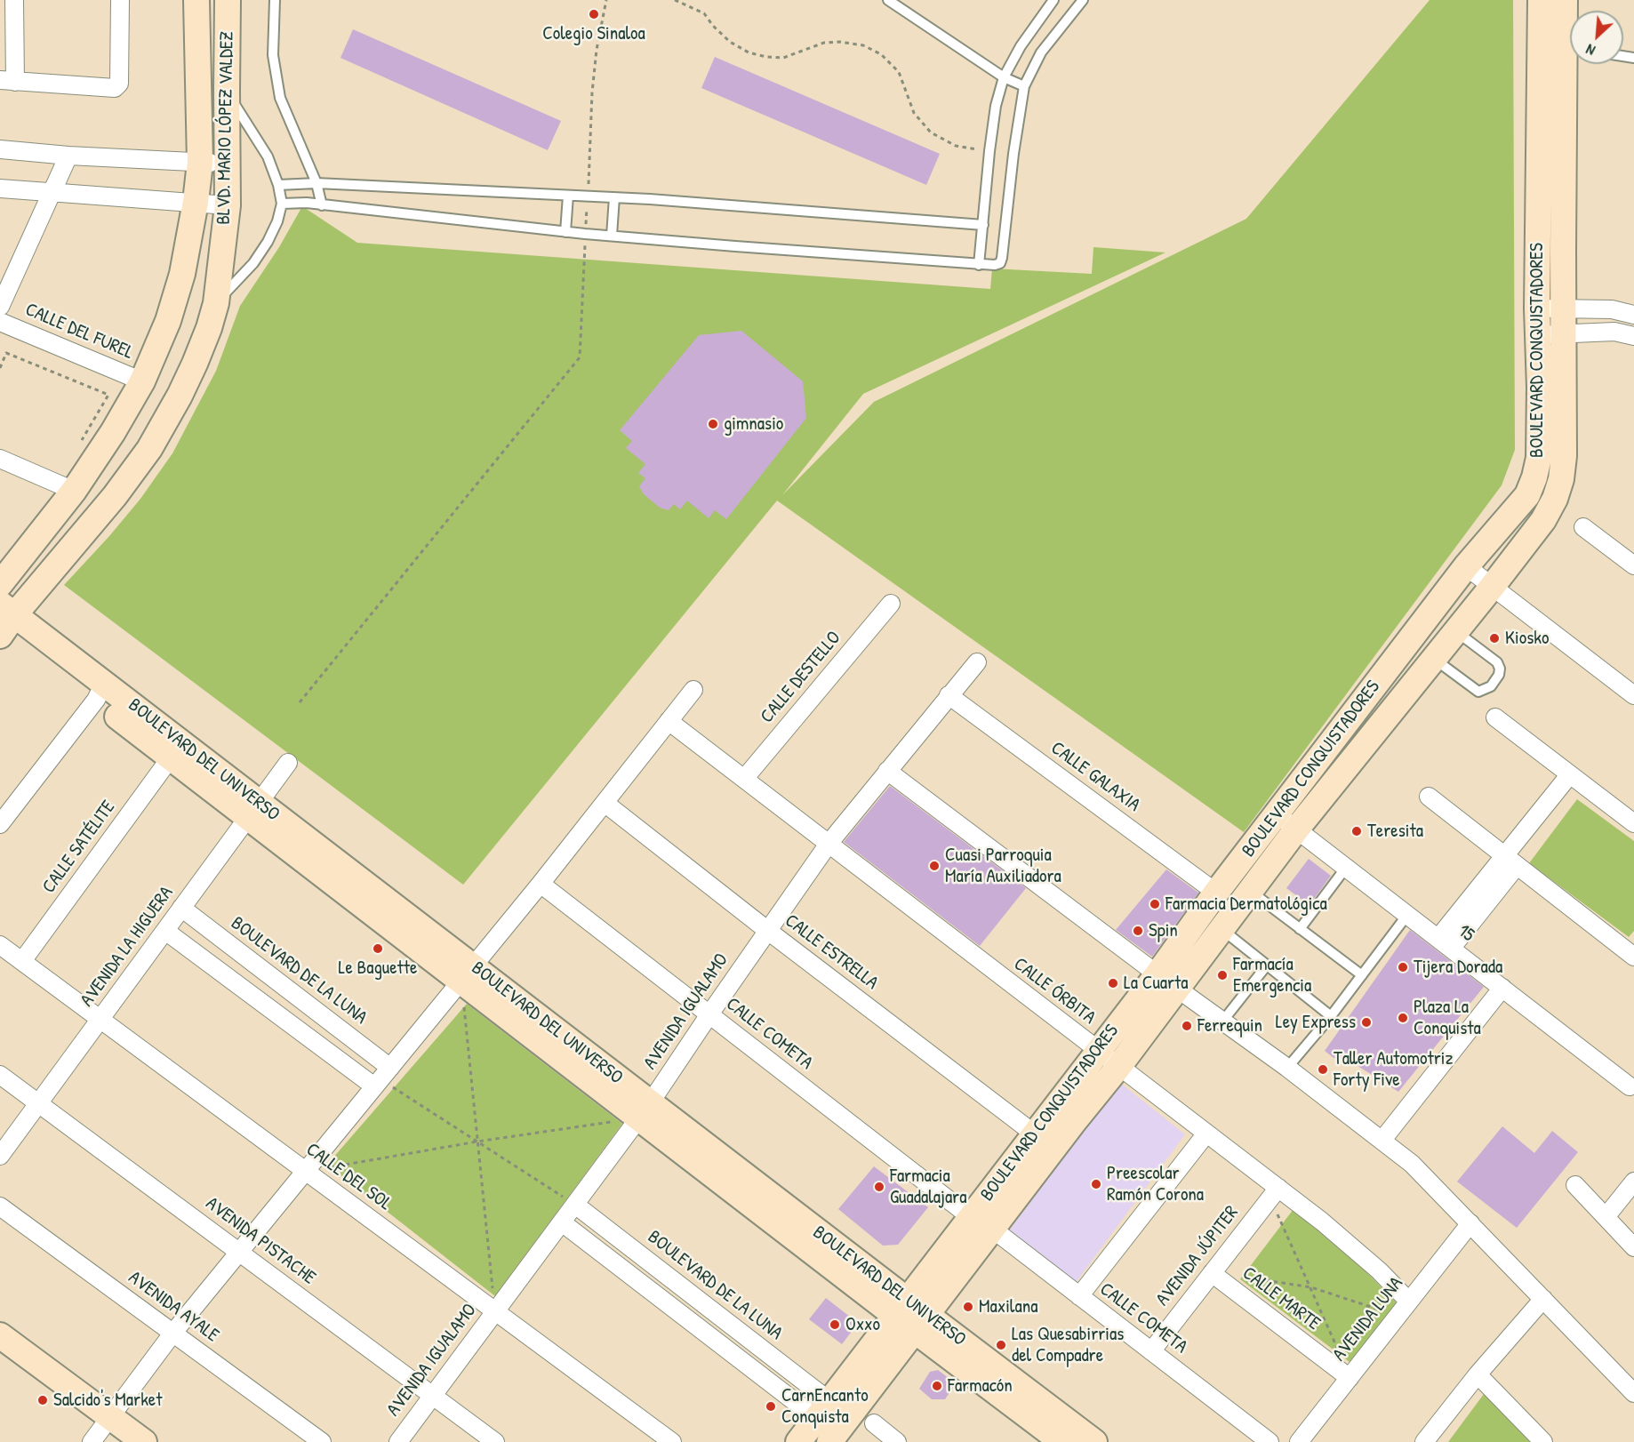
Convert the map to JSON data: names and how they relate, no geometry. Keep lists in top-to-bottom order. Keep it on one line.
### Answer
{"streets":{"street":["BLVD. MARIO LÓPEZ VALDEZ","CALLE DEL FUREL","BOULEVARD CONQUISTADORES","CALLE DESTELLO","BOULEVARD DEL UNIVERSO","CALLE GALAXIA","CALLE SATÉLITE","15","AVENIDA LA HIGUERA","CALLE ESTRELLA","BOULEVARD DE LA LUNA","CALLE ÓRBITA","AVENIDA IGUALAMO","CALLE COMETA","CALLE DEL SOL","AVENIDA PISTACHE","AVENIDA JÚPITER","CALLE MARTE","AVENIDA AYALE","AVENIDA LUNA"]},"crossings":[["BLVD. MARIO LÓPEZ VALDEZ","CALLE DEL FUREL"],["BLVD. MARIO LÓPEZ VALDEZ","BOULEVARD DEL UNIVERSO"],["BOULEVARD CONQUISTADORES","BOULEVARD DEL UNIVERSO"],["BOULEVARD CONQUISTADORES","CALLE GALAXIA"],["BOULEVARD CONQUISTADORES","15"],["BOULEVARD CONQUISTADORES","CALLE ESTRELLA"],["BOULEVARD CONQUISTADORES","BOULEVARD DE LA LUNA"],["BOULEVARD CONQUISTADORES","CALLE ÓRBITA"],["BOULEVARD CONQUISTADORES","CALLE COMETA"],["CALLE DESTELLO","CALLE ÓRBITA"],["BOULEVARD DEL UNIVERSO","CALLE SATÉLITE"],["BOULEVARD DEL UNIVERSO","AVENIDA LA HIGUERA"],["BOULEVARD DEL UNIVERSO","AVENIDA IGUALAMO"],["CALLE GALAXIA","AVENIDA IGUALAMO"],["CALLE SATÉLITE","CALLE DEL SOL"],["AVENIDA LA HIGUERA","BOULEVARD DE LA LUNA"],["AVENIDA LA HIGUERA","CALLE DEL SOL"],["AVENIDA LA HIGUERA","AVENIDA PISTACHE"],["CALLE ESTRELLA","AVENIDA IGUALAMO"],["BOULEVARD DE LA LUNA","AVENIDA IGUALAMO"],["CALLE ÓRBITA","AVENIDA IGUALAMO"],["CALLE ÓRBITA","AVENIDA JÚPITER"],["CALLE ÓRBITA","AVENIDA LUNA"],["AVENIDA IGUALAMO","CALLE COMETA"],["AVENIDA IGUALAMO","CALLE DEL SOL"],["AVENIDA IGUALAMO","AVENIDA PISTACHE"],["CALLE COMETA","AVENIDA JÚPITER"],["AVENIDA JÚPITER","CALLE MARTE"],["CALLE MARTE","AVENIDA LUNA"]],"places":["Colegio Sinaloa","gimnasio","Kiosko","Teresita","Cuasi Parroquia María Auxiliadora","Farmacia Dermatológica","Spin","Le Baguette","Tijera Dorada","Farmacía Emergencia","La Cuarta","Plaza La Conquista","Ley Express","Ferrequin","Taller Automotriz Forty Five","Preescolar Ramón Corona","Farmacia Guadalajara","Maxilana","Oxxo","Las Quesabirrias del Compadre","Farmacón","Salcido's Market","CarnEncanto Conquista"],"north":"bottom left"}
